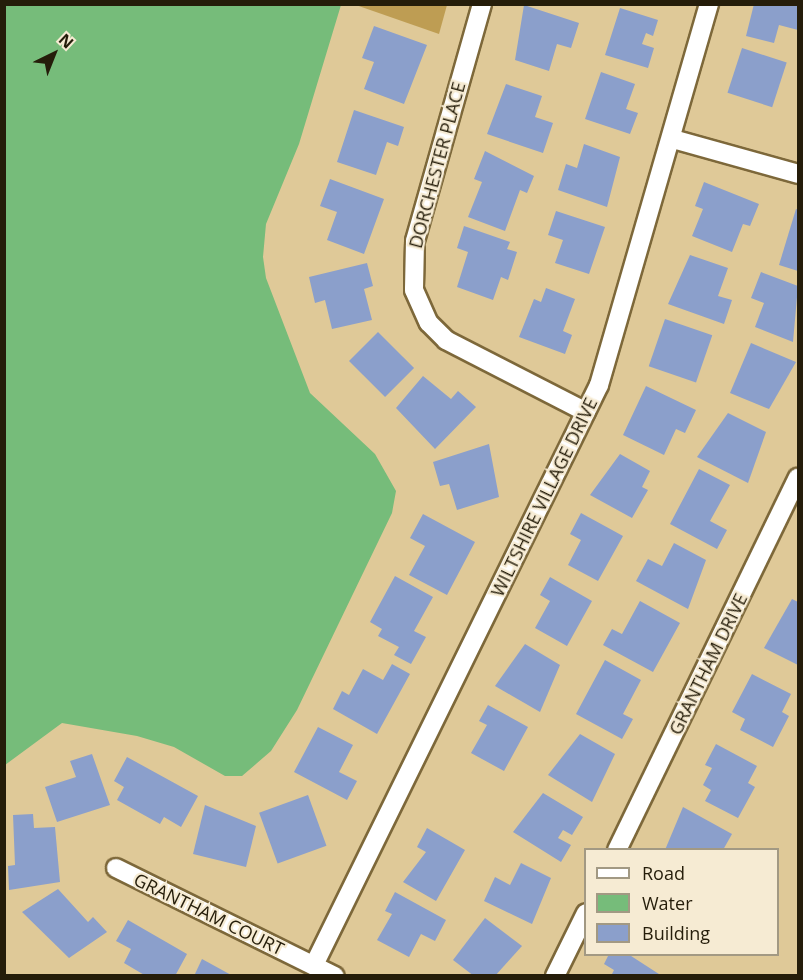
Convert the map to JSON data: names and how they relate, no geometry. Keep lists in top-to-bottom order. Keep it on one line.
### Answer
{"streets":{"street":["DORCHESTER PLACE","WILTSHIRE VILLAGE DRIVE","GRANTHAM DRIVE","GRANTHAM COURT"]},"crossings":[["DORCHESTER PLACE","WILTSHIRE VILLAGE DRIVE"],["WILTSHIRE VILLAGE DRIVE","GRANTHAM COURT"]],"legend":["Road","Water","Building"],"north":"top right"}
